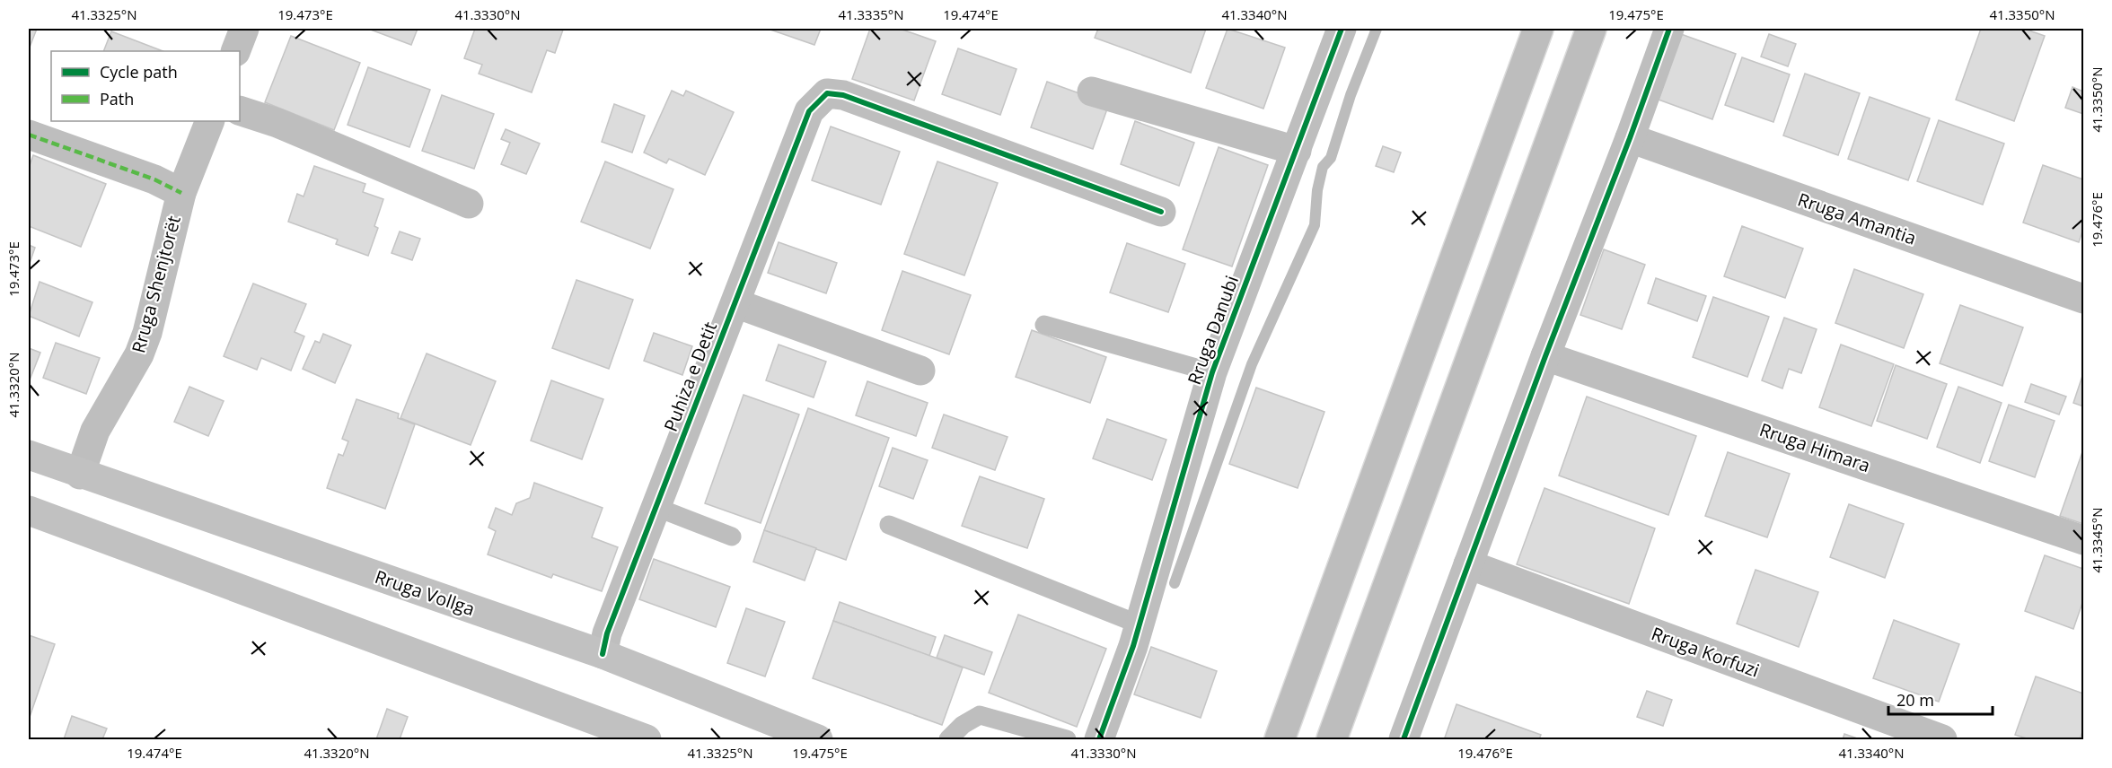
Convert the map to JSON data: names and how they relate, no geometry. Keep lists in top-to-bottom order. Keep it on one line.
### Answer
{"streets":{"main road":["Rruga Vollga"],"street":["Rruga Amantia","Rruga Shenjtorët","Rruga Danubi","Puhiza e Detit","Rruga Himara","Rruga Korfuzi"]},"crossings":[["Rruga Shenjtorët","Rruga Vollga"],["Puhiza e Detit","Rruga Vollga"]],"legend":["Cycle path","Path"],"scale_bar":"20 m","coordinates":["41.3325°N","19.473°E","41.3330°N","41.3335°N","19.474°E","41.3340°N","19.475°E","41.3350°N","19.476°E","41.3320°N","41.3345°N"]}
